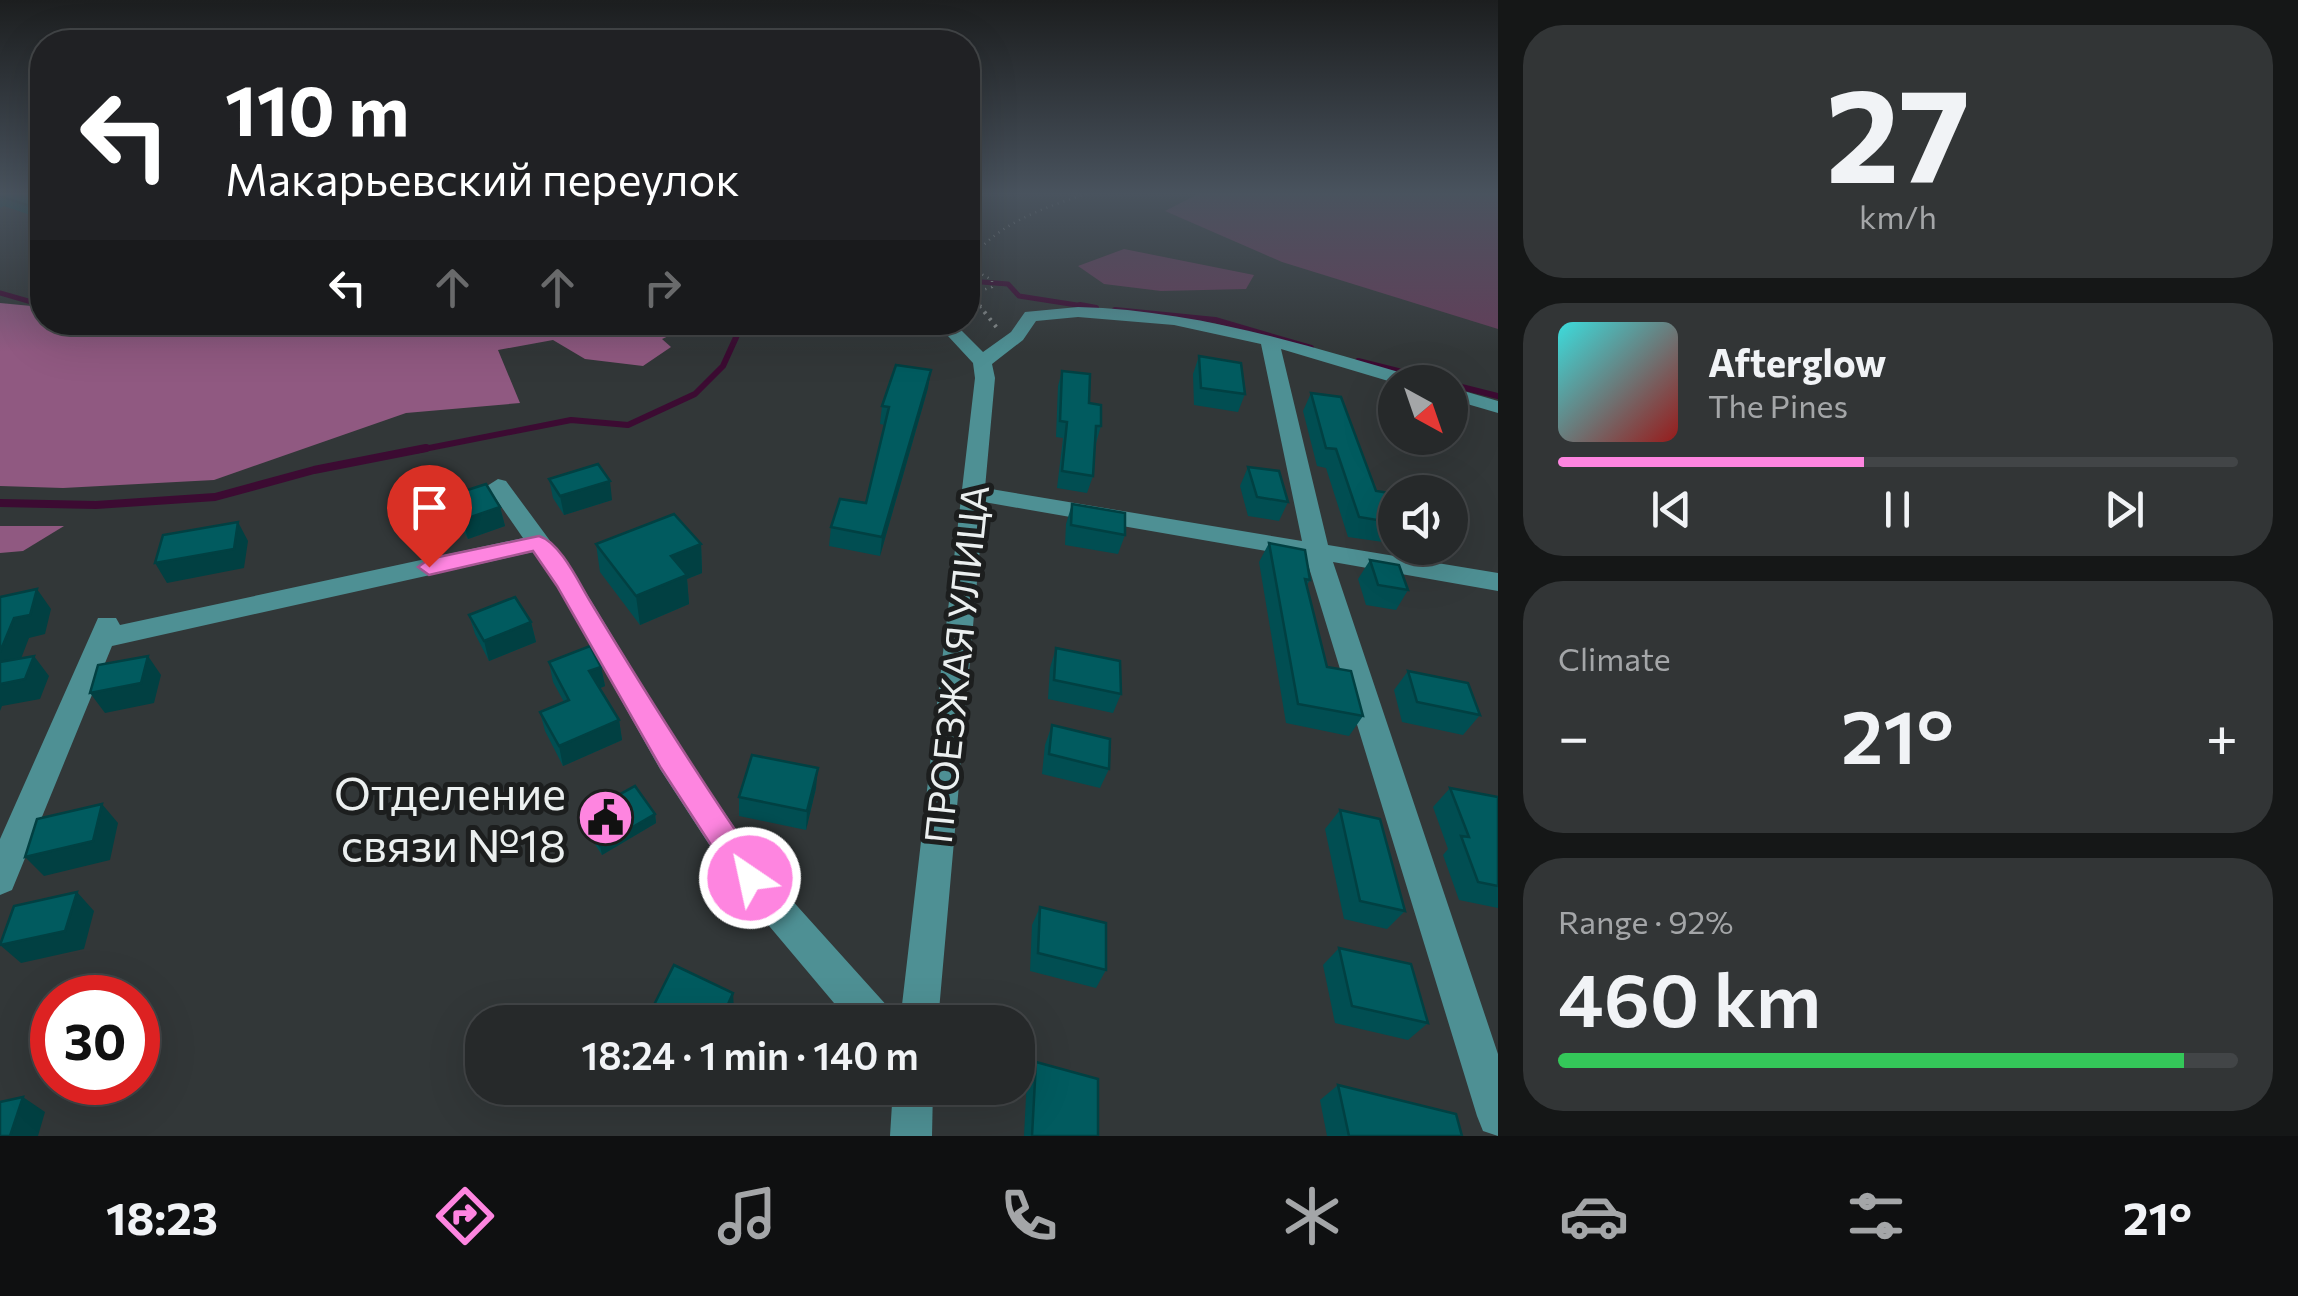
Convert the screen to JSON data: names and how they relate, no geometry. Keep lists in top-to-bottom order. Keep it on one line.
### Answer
{"streets":{"street":["ПРОЕЗЖАЯ УЛИЦА"]},"places":{"public building":["Отделение связи №18"]},"north":"bottom right","page":{"tile":[["27","km/h"],"Climate",["Range · 92%","460 km"]],"turn":["110 m","Макарьевский переулок"],"song":["Afterglow","The Pines"],"heat":["−","21°","+"],"limit":"30","trip":"18:24 · 1 min · 140 m","tabs":["18:23","21°"]}}
